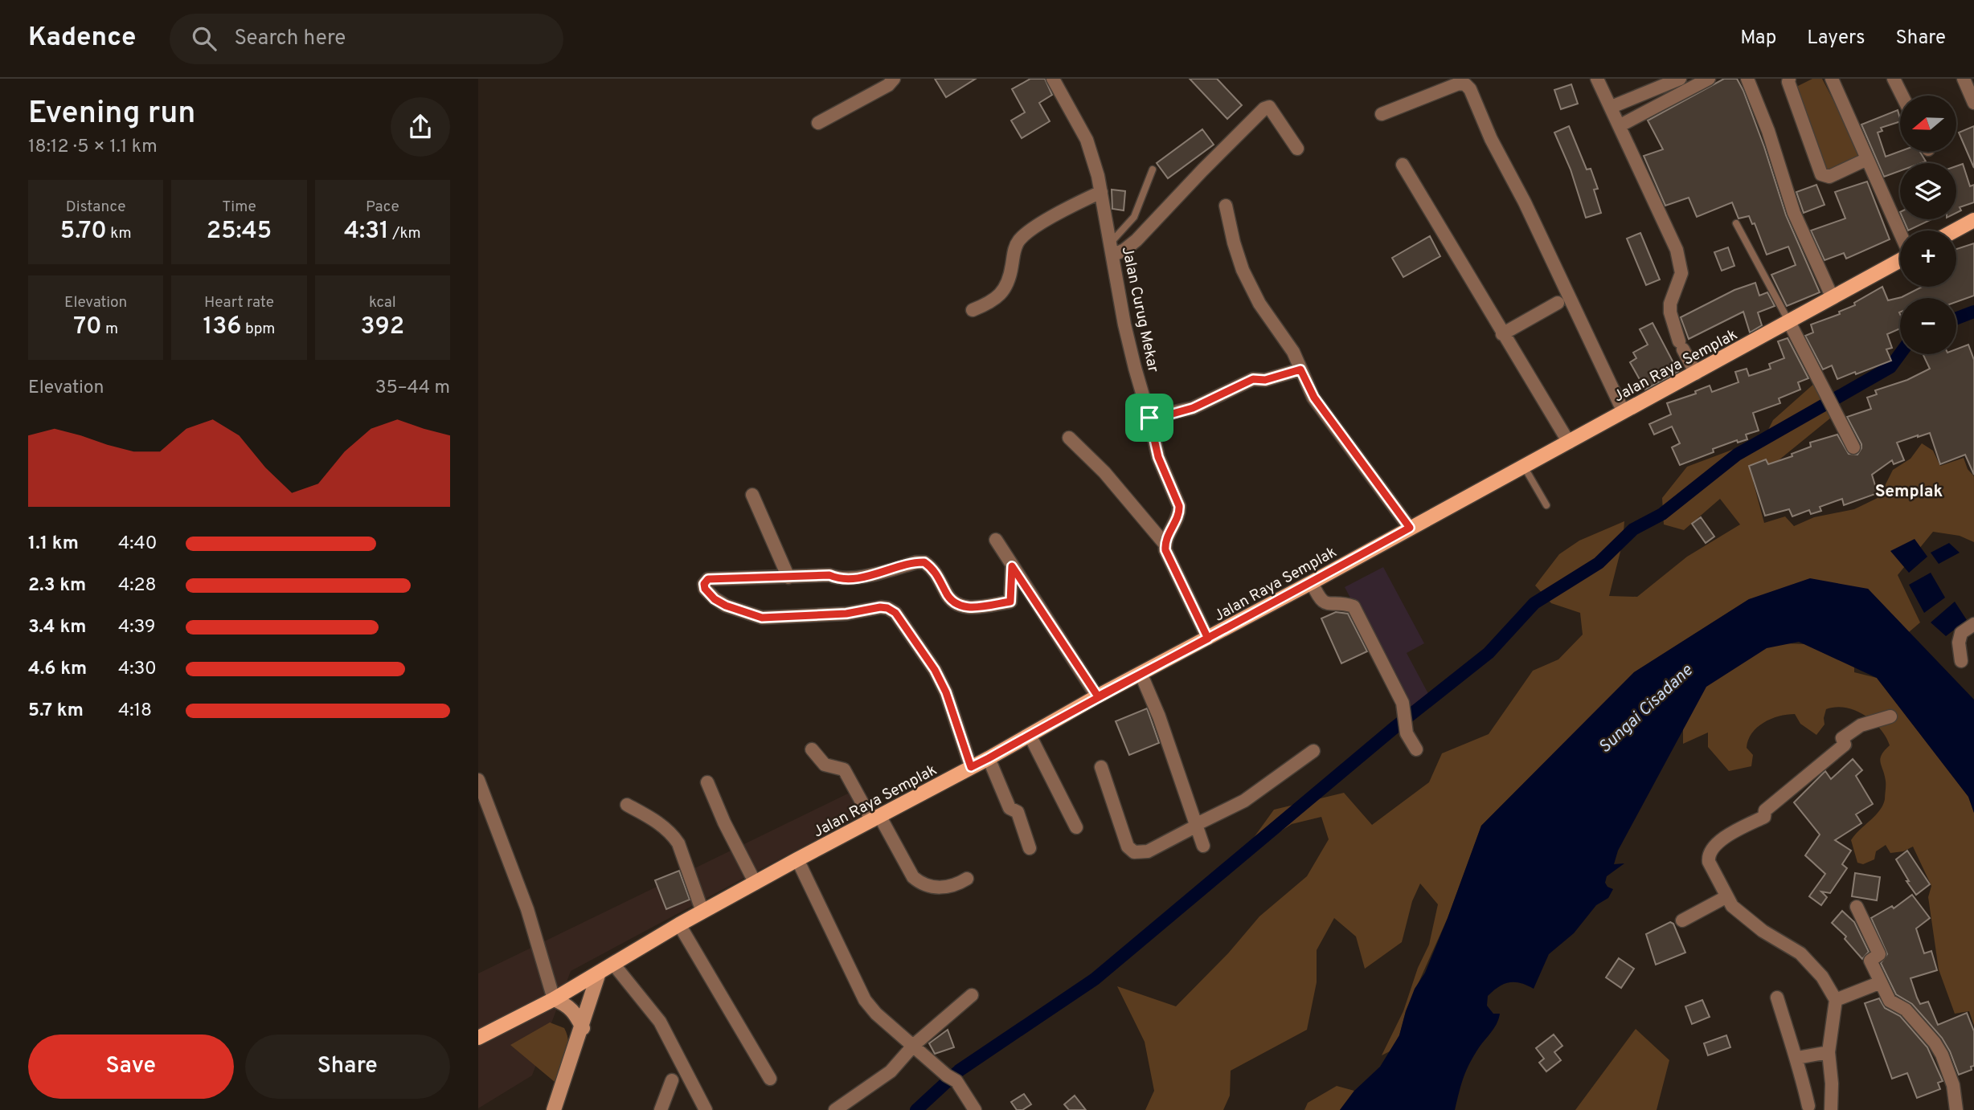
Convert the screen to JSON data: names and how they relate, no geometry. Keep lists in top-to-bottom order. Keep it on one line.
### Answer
{"streets":{"main road":["Jalan Raya Semplak"],"street":["Jalan Curug Mekar"]},"districts":["Semplak"],"water":["Sungai Cisadane"],"north":"left","page":{"header":"Kadence","search":"Search here","nav":["Map","Layers","Share"],"heading":["Evening run","18:12 · 5 × 1.1 km"],"map_buttons":["+","−"],"stats":[["Distance","5.70 km"],["Time","25:45"],["Pace","4:31 /km"],["Elevation","70 m"],["Heart rate","136 bpm"],["kcal","392"]],"chart":["Elevation","35–44 m"],"list":[{"name":"1.1 km","note":"4:40"},{"name":"2.3 km","note":"4:28"},{"name":"3.4 km","note":"4:39"},{"name":"4.6 km","note":"4:30"},{"name":"5.7 km","note":"4:18"}],"buttons":["Save","Share"]}}
